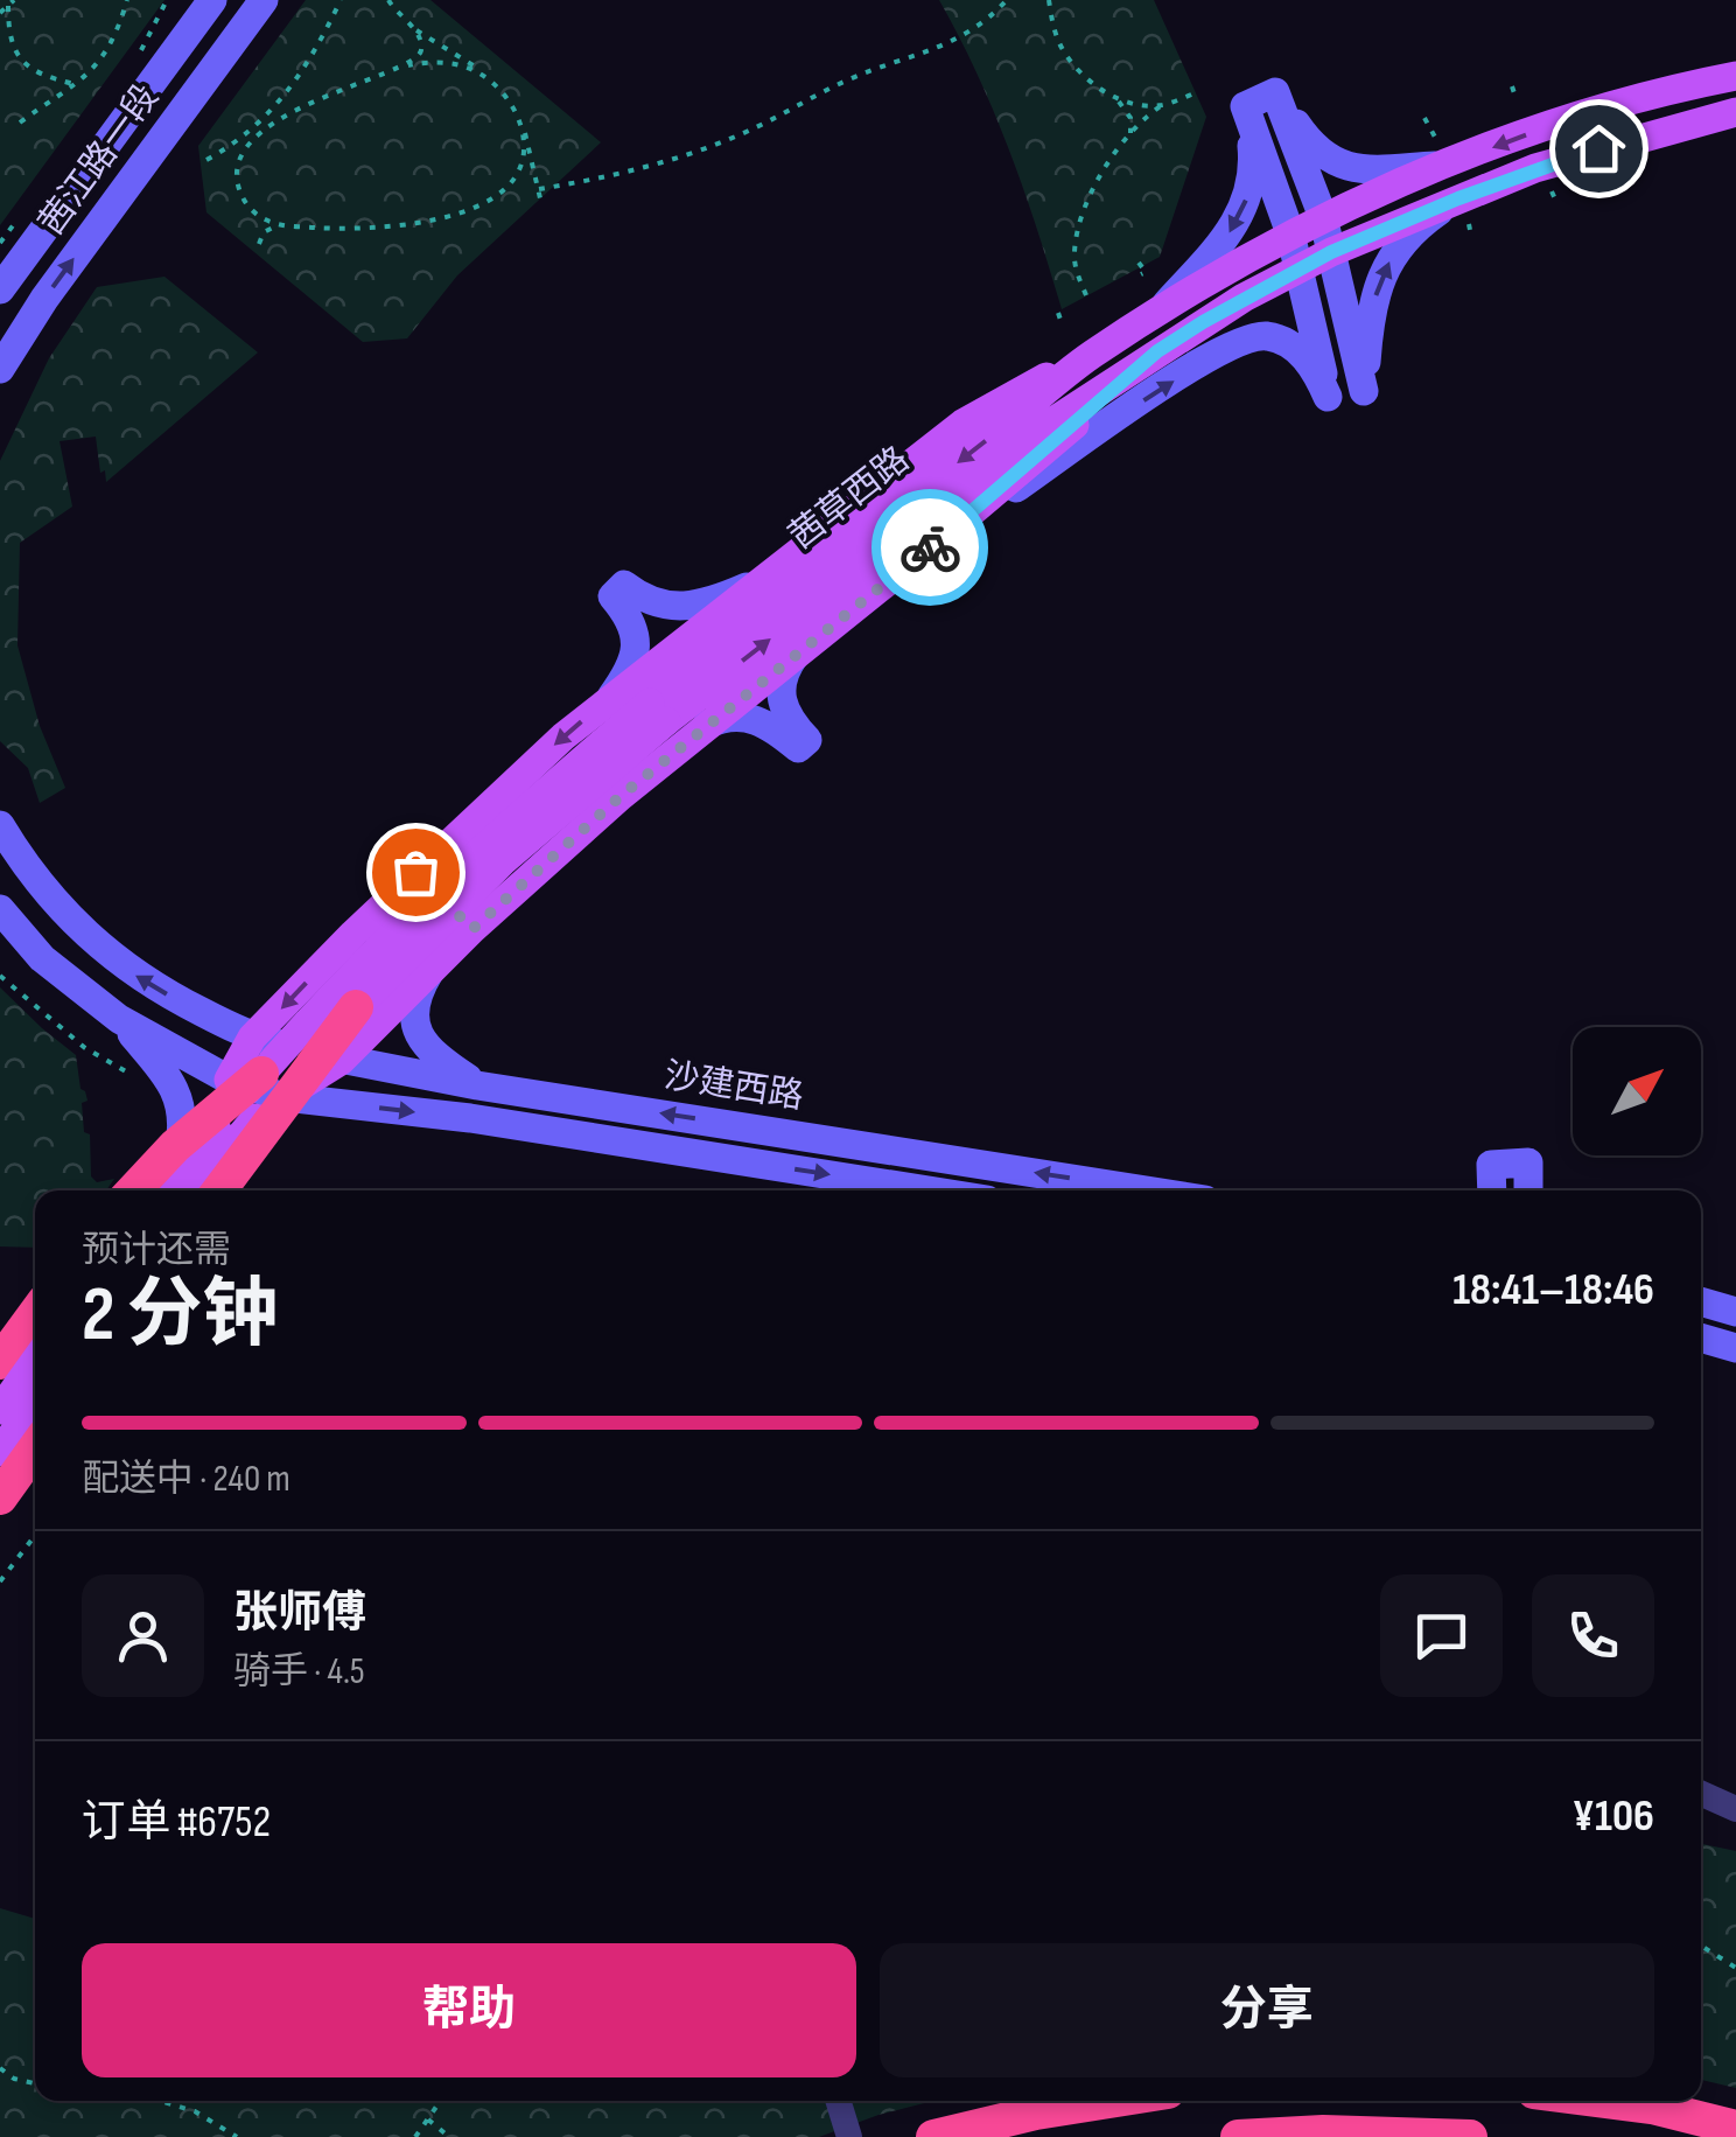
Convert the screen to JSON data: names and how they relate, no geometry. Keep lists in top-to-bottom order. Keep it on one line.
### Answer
{"streets":{"main road":["茜江路一段","茜草西路","沙建西路"]},"crossings":[["茜草西路","沙建西路"]],"north":"top right","page":{"heading":["2 分钟","预计还需","18:41–18:46"],"panel":["张师傅","骑手 · 4.5","订单 #6752","¥106"],"bar":"配送中 · 240 m","buttons":["帮助","分享"]}}
